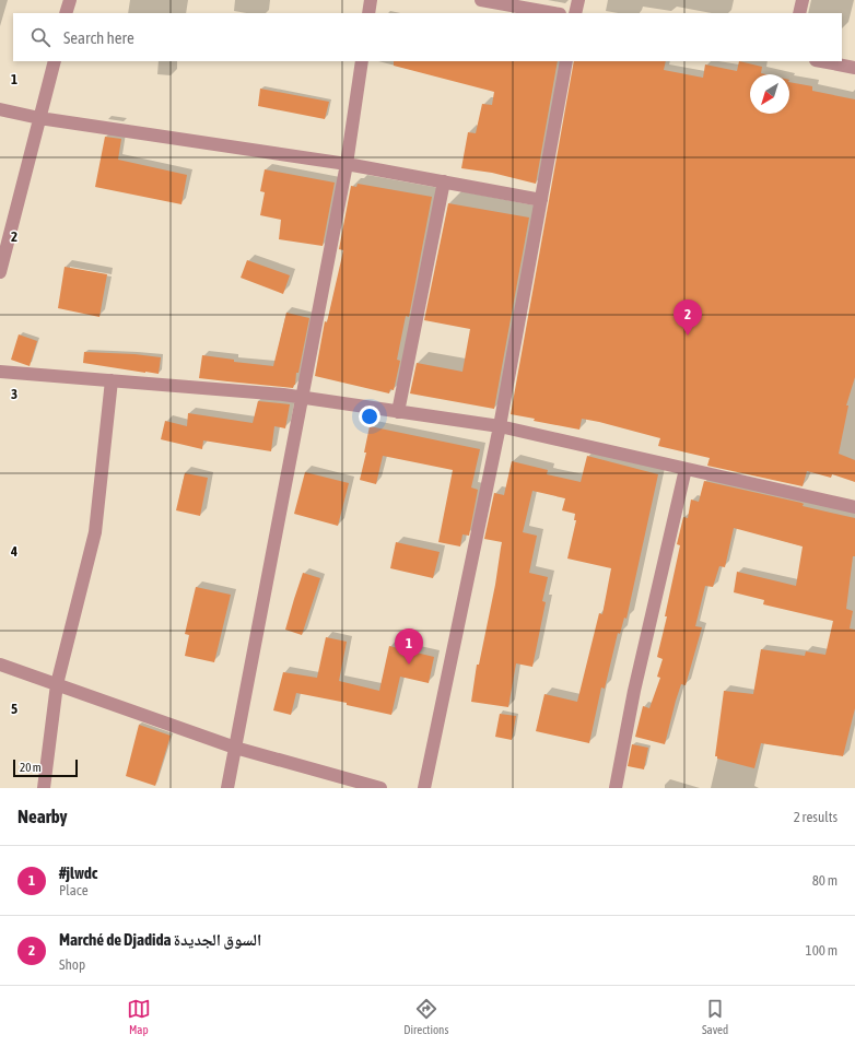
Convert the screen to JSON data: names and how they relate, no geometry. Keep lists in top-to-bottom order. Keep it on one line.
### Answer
{"scale_bar":"20 m","north":"bottom left","page":{"search":"Search here","pins":["2","1"],"scale":"20 m","heading":["Nearby","2 results"],"list":[{"mark":"1","name":"#jlwdc","note":"Place","value":"80 m"},{"mark":"2","name":"Marché de Djadida السوق الجديدة","note":"Shop","value":"100 m"}],"nav":["Map","Directions","Saved"]},"grid":{"rows":["1","2","3","4","5"]}}
